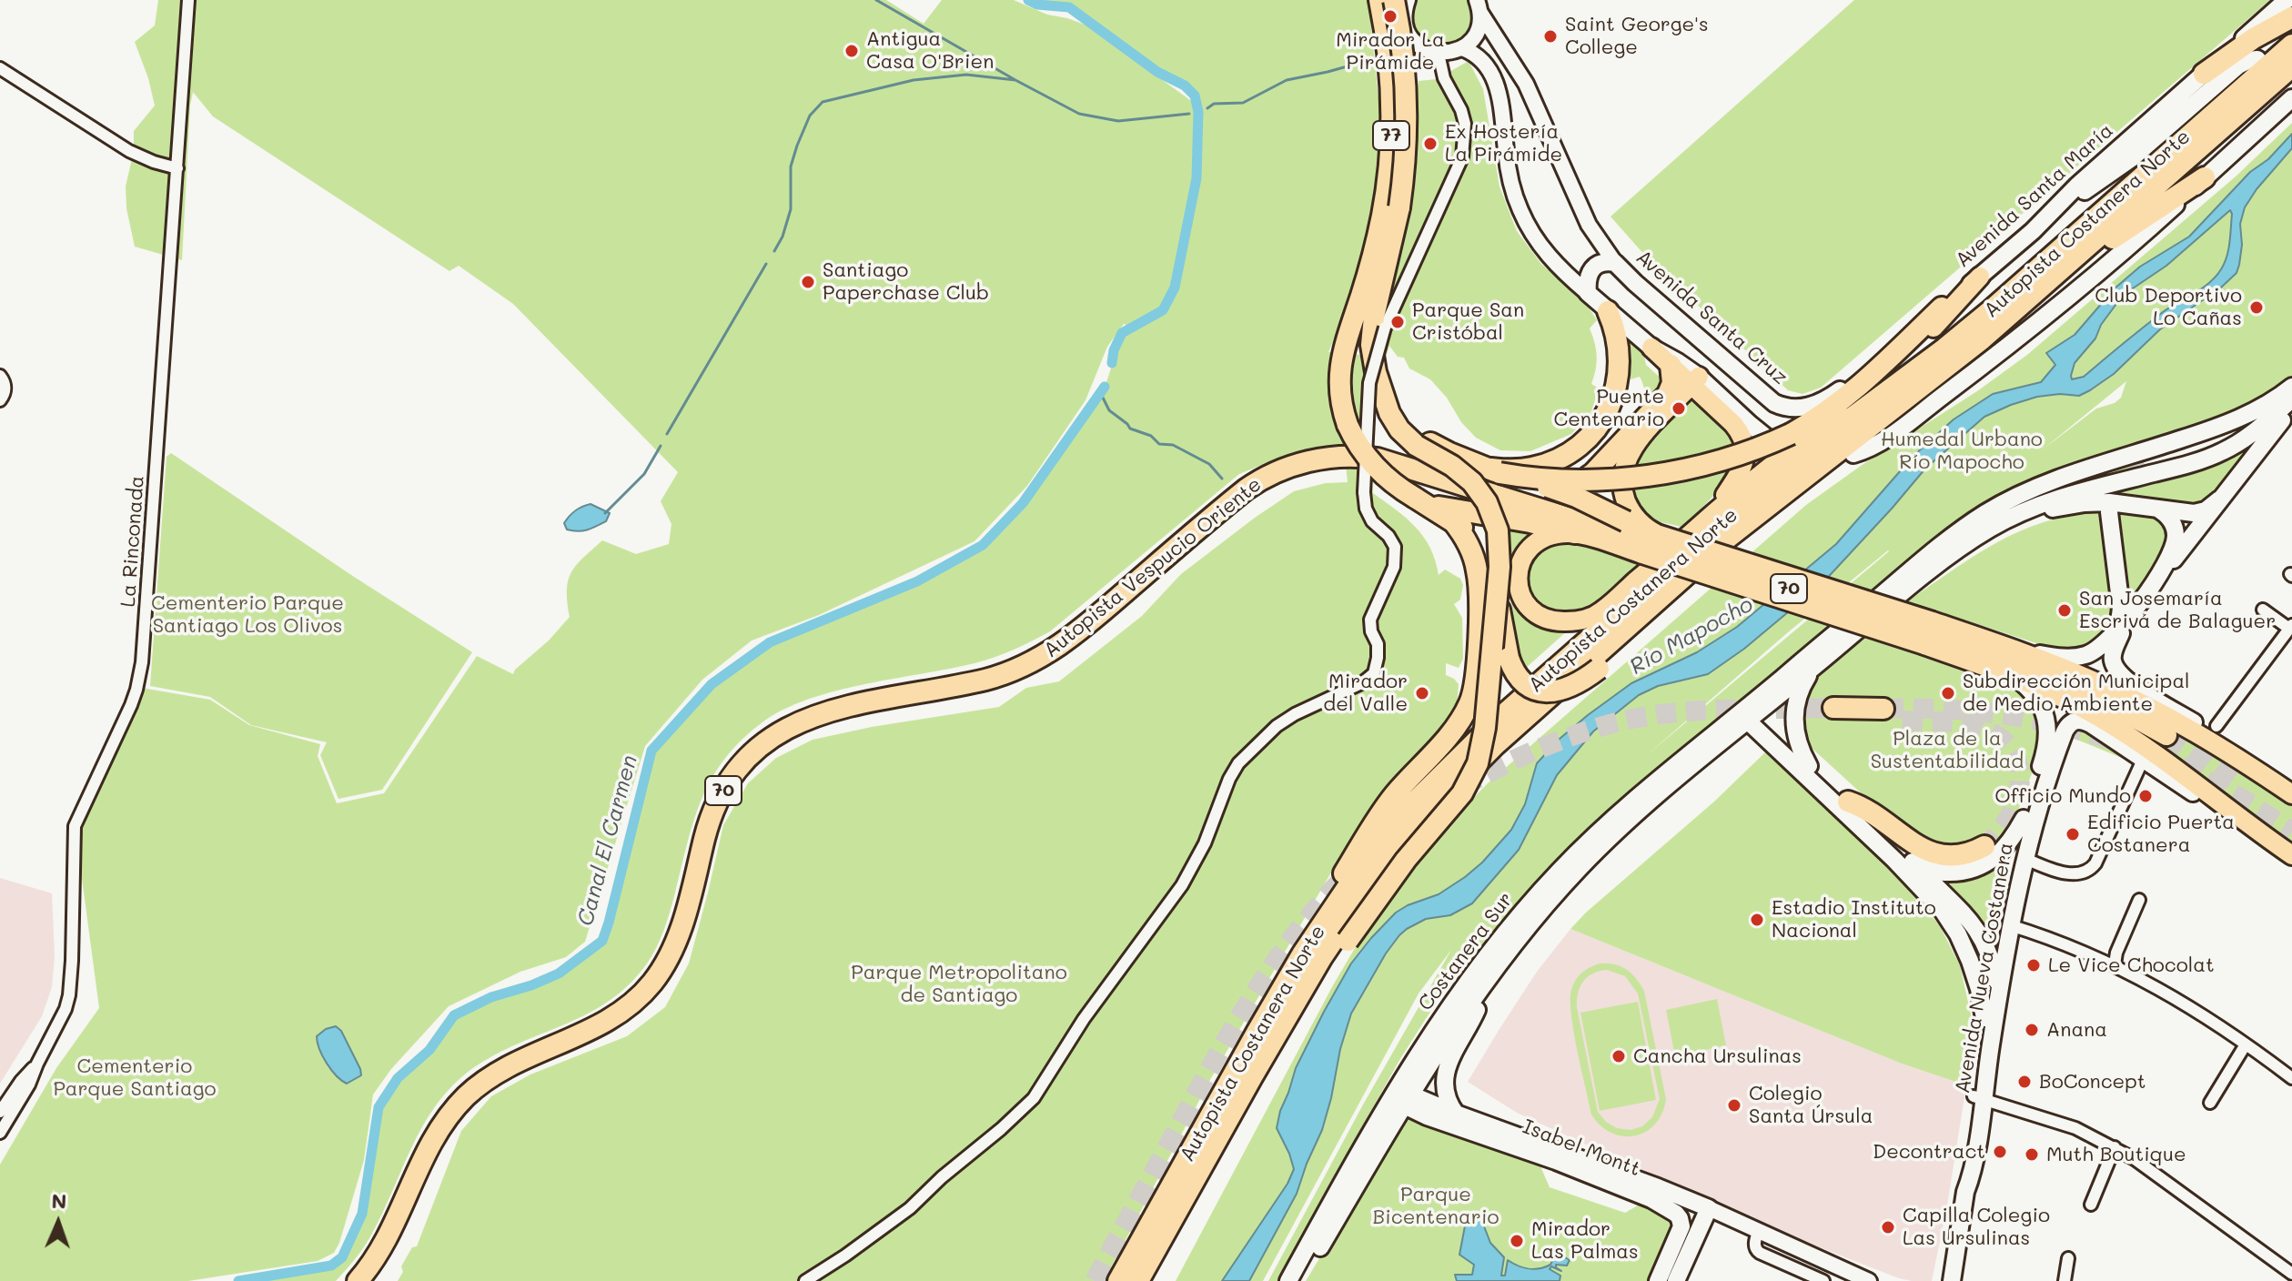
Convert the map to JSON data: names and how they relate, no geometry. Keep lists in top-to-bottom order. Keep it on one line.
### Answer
{"streets":{"highway":["77","Autopista Costanera Norte","Autopista Vespucio Oriente","70"],"main road":["Avenida Santa María","Avenida Santa Cruz","Costanera Sur","Avenida Nueva Costanera","Isabel Montt"],"street":["La Rinconada"]},"crossings":[["Avenida Santa María","Avenida Santa Cruz"],["Costanera Sur","Avenida Nueva Costanera"],["Costanera Sur","Isabel Montt"]],"water":["Río Mapocho","Canal El Carmen"],"parks":["Humedal Urbano Río Mapocho","Cementerio Parque Santiago Los Olivos","Plaza de la Sustentabilidad","Parque Metropolitano de Santiago","Cementerio Parque Santiago","Parque Bicentenario"],"places":["Mirador La Pirámide","Saint George's College","Antigua Casa O'Brien","Ex Hostería La Pirámide","Santiago Paperchase Club","Club Deportivo Lo Cañas","Parque San Cristóbal","Puente Centenario","San Josemaría Escrivá de Balaguer","Mirador del Valle","Subdirección Municipal de Medio Ambiente","Officio Mundo","Edificio Puerta Costanera","Estadio Instituto Nacional","Le Vice Chocolat","Anana","Cancha Ursulinas","BoConcept","Colegio Santa Úrsula","Decontract","Muth Boutique","Capilla Colegio Las Ursulinas","Mirador Las Palmas"],"north":"top"}
